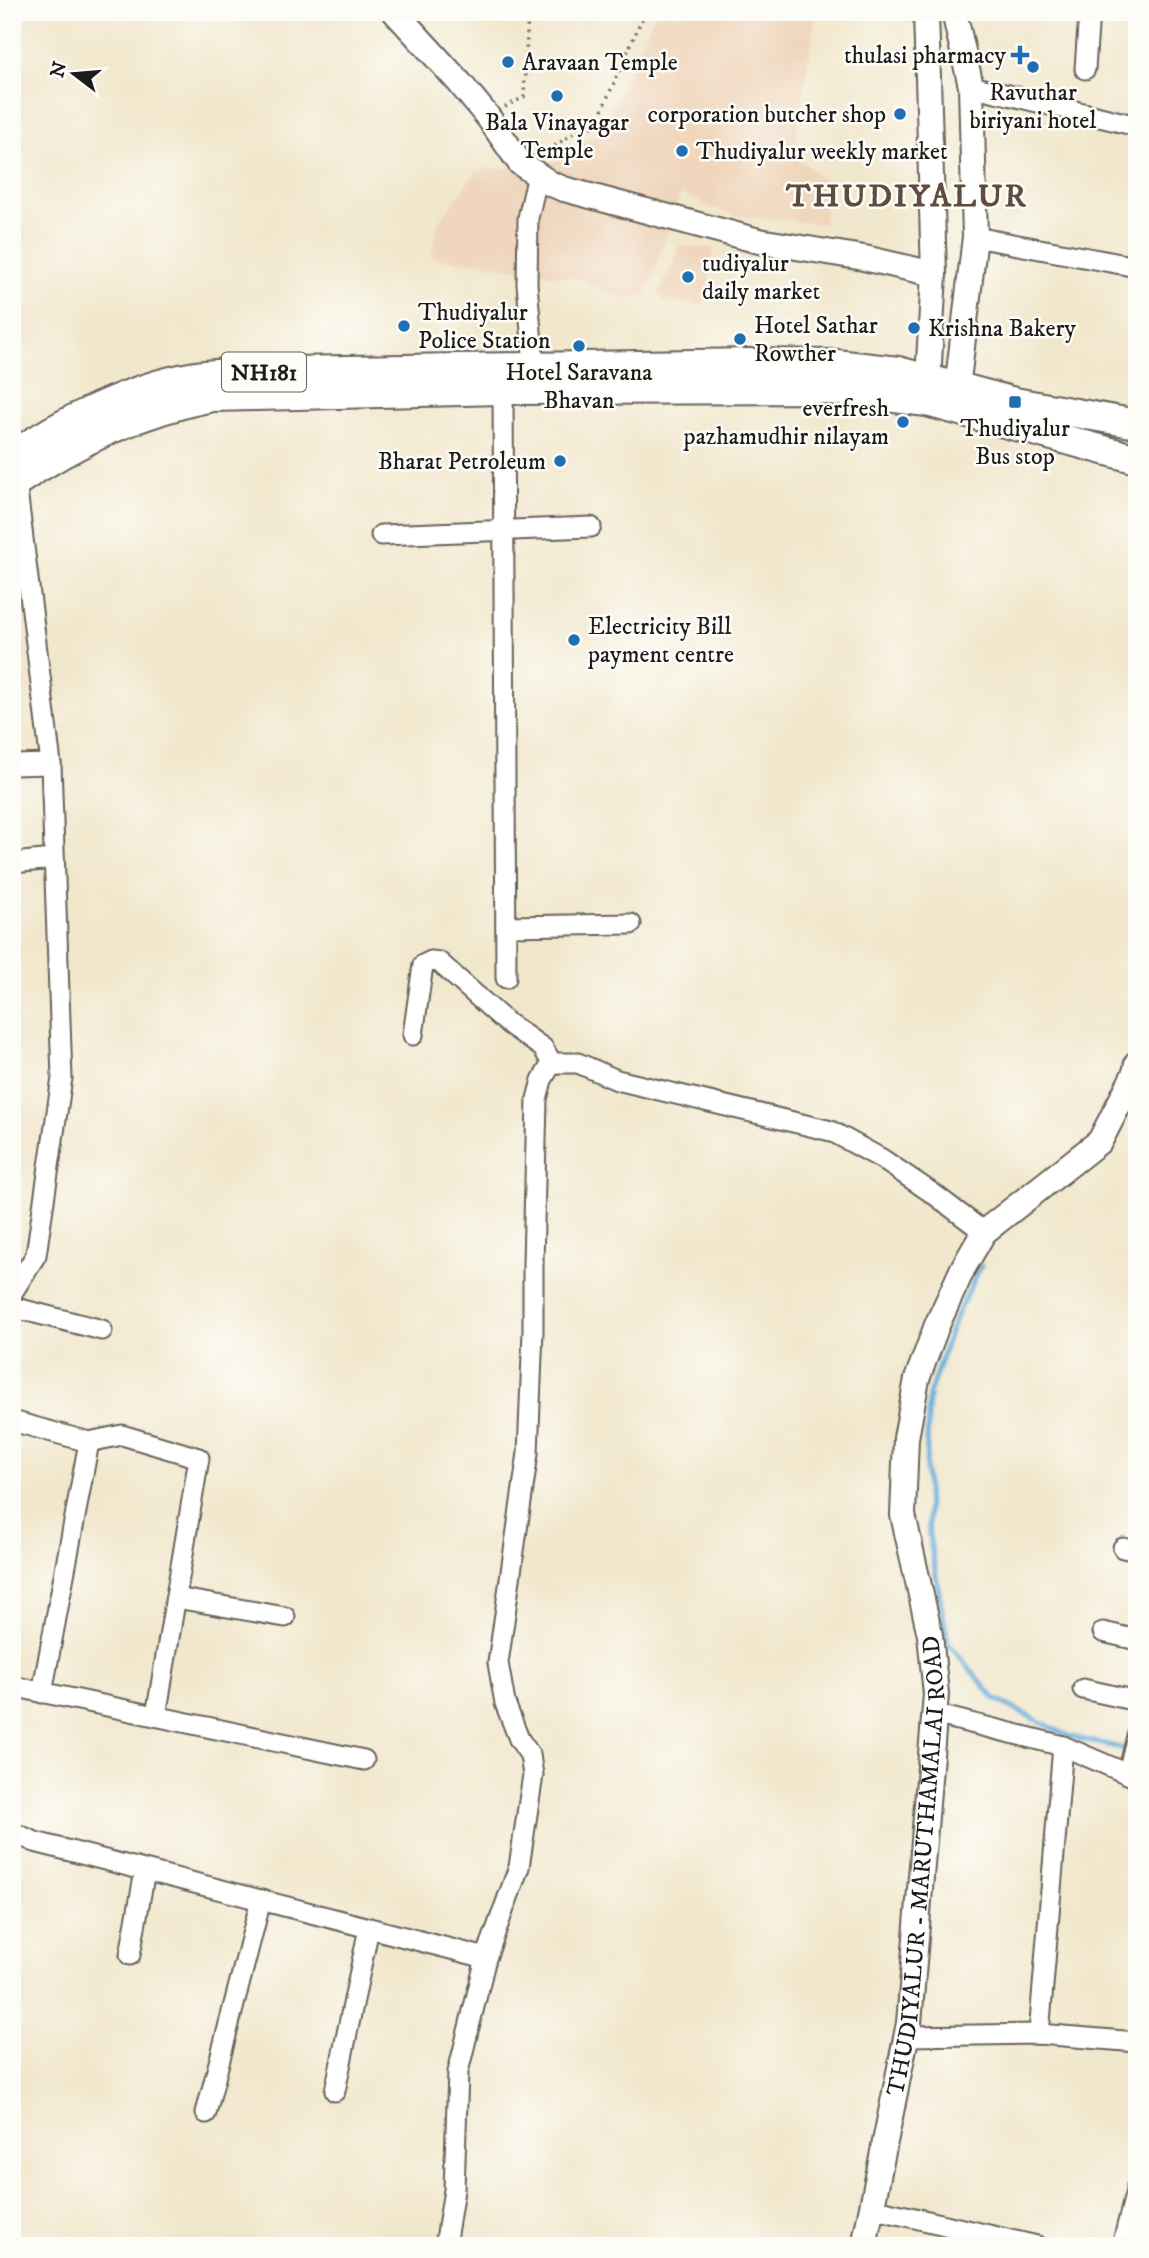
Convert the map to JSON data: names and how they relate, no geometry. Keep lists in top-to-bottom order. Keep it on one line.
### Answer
{"streets":{"highway":["NH181"],"main road":["THUDIYALUR - MARUTHAMALAI ROAD"]},"districts":["THUDIYALUR"],"places":{"health":["thulasi pharmacy"],"other":["Aravaan Temple","Ravuthar biriyani hotel","Bala Vinayagar Temple","corporation butcher shop","Thudiyalur weekly market","tudiyalur daily market","Thudiyalur Police Station","Krishna Bakery","Hotel Sathar Rowther","Hotel Saravana Bhavan","everfresh pazhamudhir nilayam","Bharat Petroleum","Electricity Bill payment centre"],"transit":["Thudiyalur Bus stop"]},"north":"left"}
